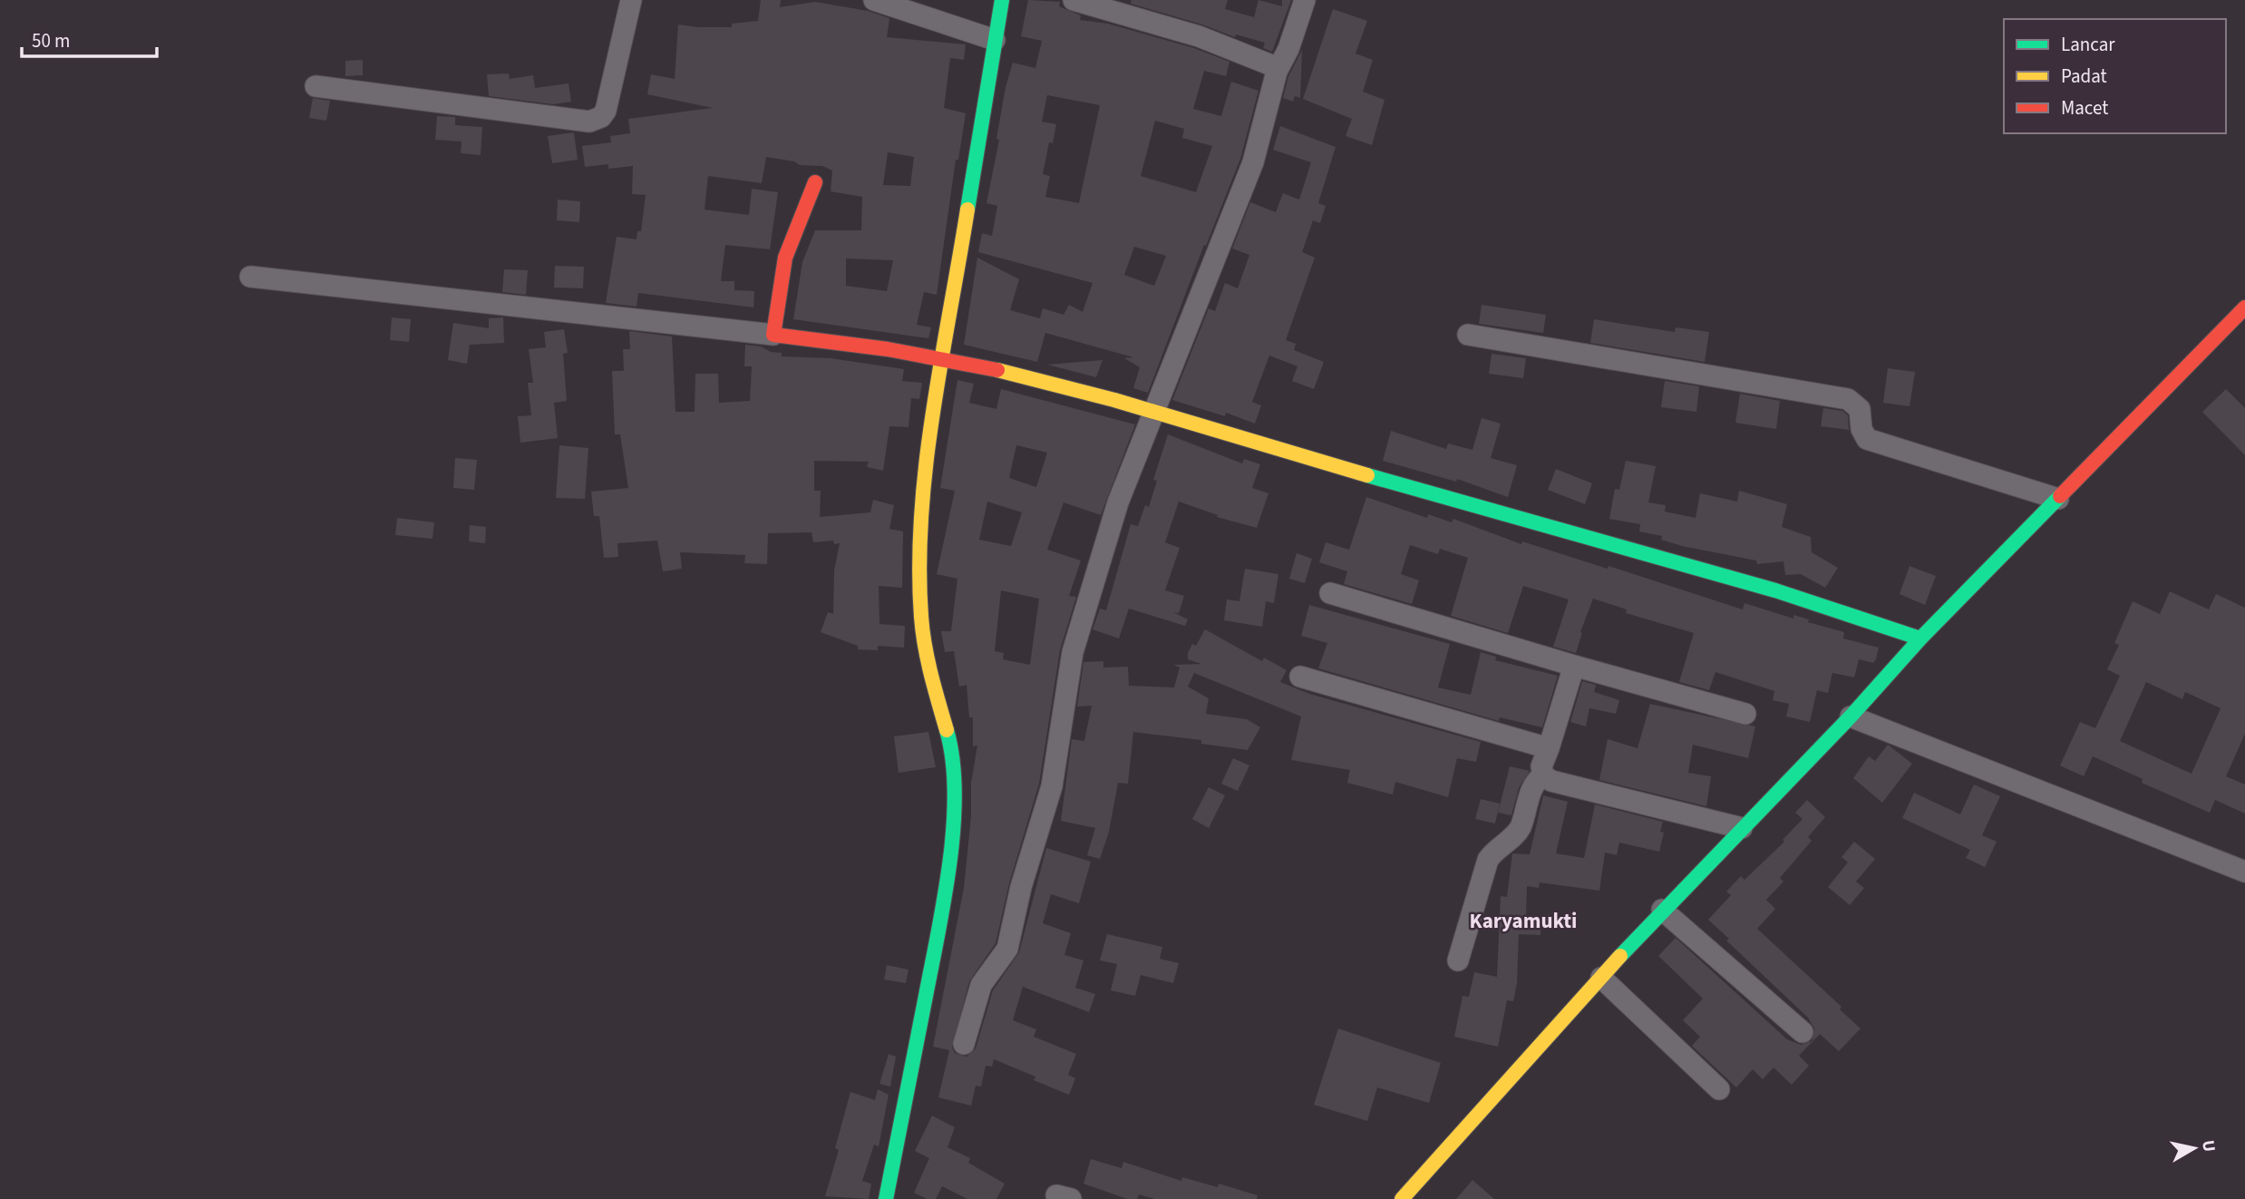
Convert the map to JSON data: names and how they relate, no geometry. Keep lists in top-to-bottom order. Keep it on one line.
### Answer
{"districts":["Karyamukti"],"legend":["Lancar","Padat","Macet"],"scale_bar":"50 m","north":"right"}
